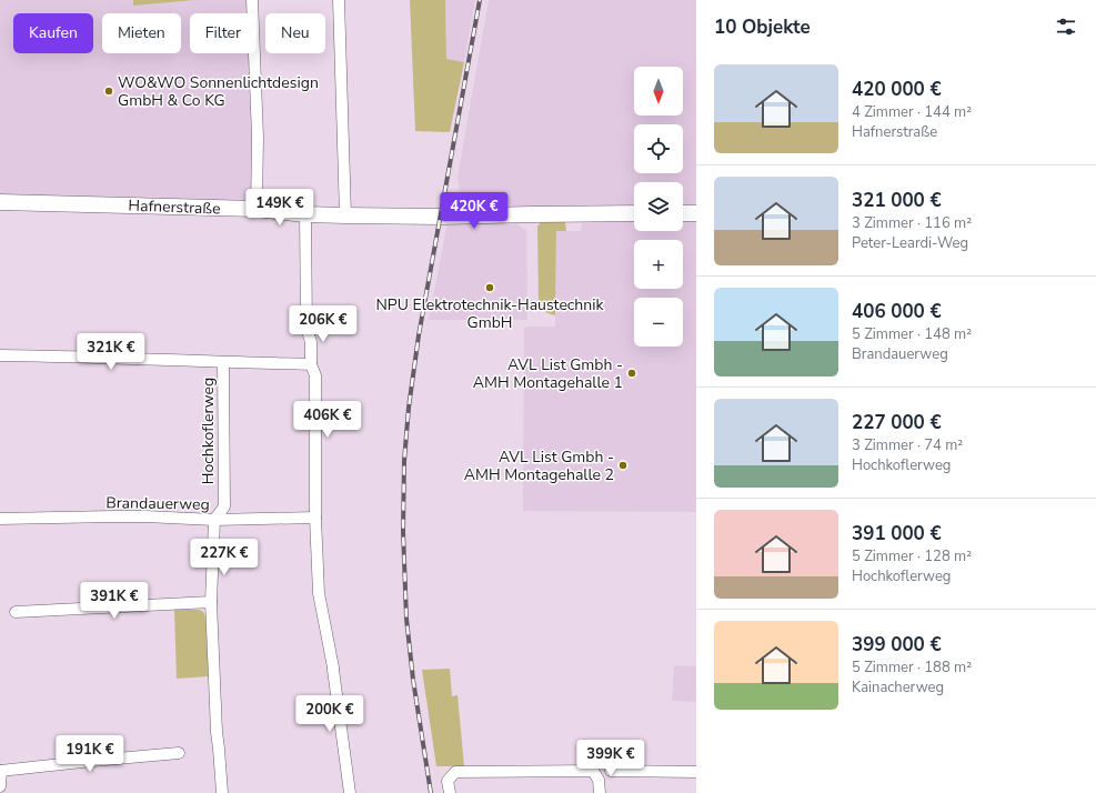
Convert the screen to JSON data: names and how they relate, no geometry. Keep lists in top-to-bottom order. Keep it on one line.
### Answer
{"streets":{"street":["Hafnerstraße","Hochkoflerweg","Brandauerweg"]},"crossings":[["Hochkoflerweg","Brandauerweg"]],"places":["WO&WO Sonnenlichtdesign GmbH & Co KG","NPU Elektrotechnik-Haustechnik GmbH","AVL List Gmbh - AMH Montagehalle 1","AVL List Gmbh - AMH Montagehalle 2"],"north":"bottom","page":{"heading":"10 Objekte","chip":["Kaufen","Mieten","Filter","Neu"],"list":[{"name":"420 000 €","note":"4 Zimmer · 144 m² · Hafnerstraße"},{"name":"321 000 €","note":"3 Zimmer · 116 m² · Peter-Leardi-Weg"},{"name":"406 000 €","note":"5 Zimmer · 148 m² · Brandauerweg"},{"name":"227 000 €","note":"3 Zimmer · 74 m² · Hochkoflerweg"},{"name":"391 000 €","note":"5 Zimmer · 128 m² · Hochkoflerweg"},{"name":"399 000 €","note":"5 Zimmer · 188 m² · Kainacherweg"}],"map_buttons":["+","−"],"price":["149K €","420K €","206K €","321K €","406K €","227K €","391K €","200K €","191K €","399K €"]}}
